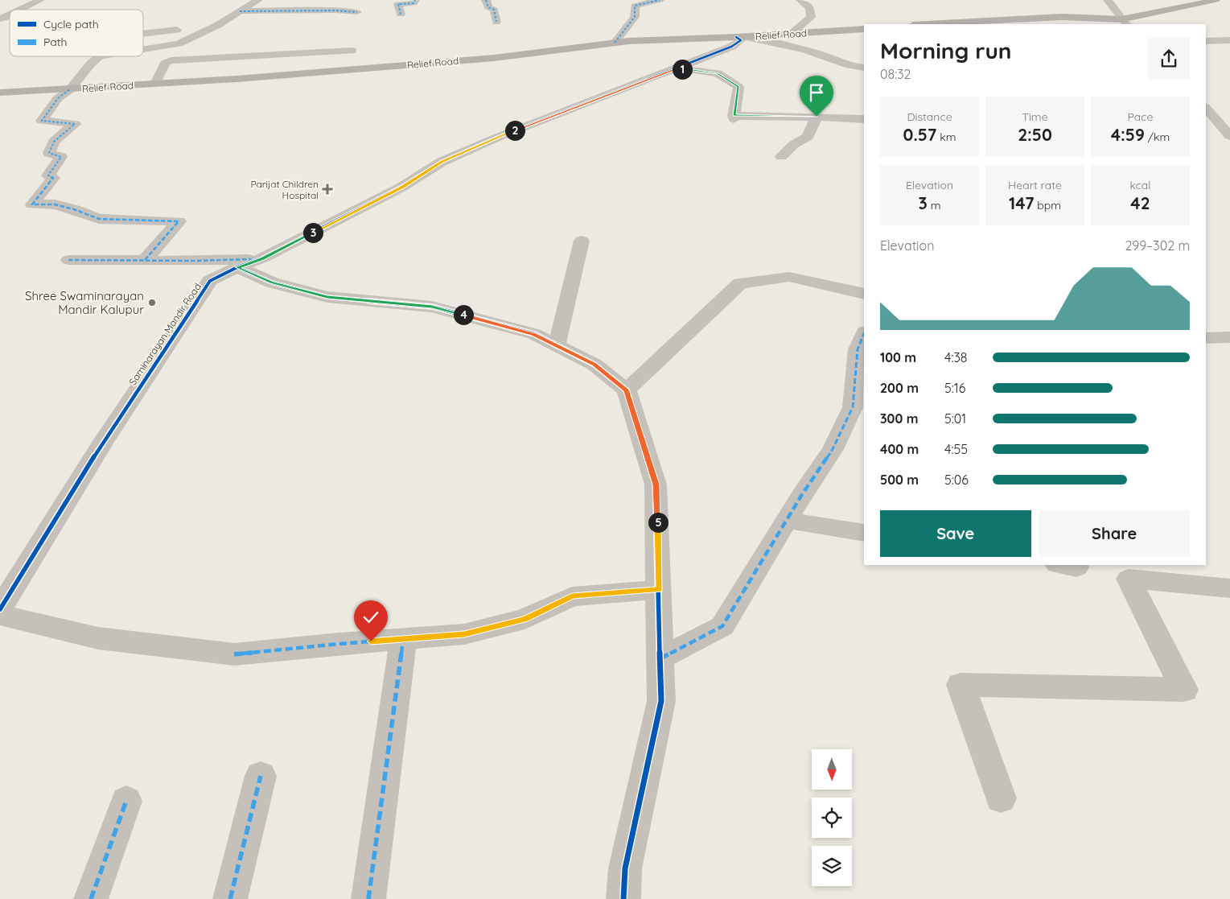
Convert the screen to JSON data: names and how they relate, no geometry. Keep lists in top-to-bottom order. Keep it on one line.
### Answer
{"streets":{"main road":["Relief Road"],"street":["Saminarayan Mandir Road"]},"crossings":[["Relief Road","Saminarayan Mandir Road"]],"places":{"health":["Parijat Children Hospital"],"other":["Shree Swaminarayan Mandir Kalupur"]},"legend":["Cycle path","Path"],"north":"bottom","page":{"heading":["Morning run","08:32"],"pins":["1","2","3","4","5"],"stats":[["Distance","0.57 km"],["Time","2:50"],["Pace","4:59 /km"],["Elevation","3 m"],["Heart rate","147 bpm"],["kcal","42"]],"chart":["Elevation","299–302 m"],"list":[{"name":"100 m","note":"4:38"},{"name":"200 m","note":"5:16"},{"name":"300 m","note":"5:01"},{"name":"400 m","note":"4:55"},{"name":"500 m","note":"5:06"}],"buttons":["Save","Share"]}}
